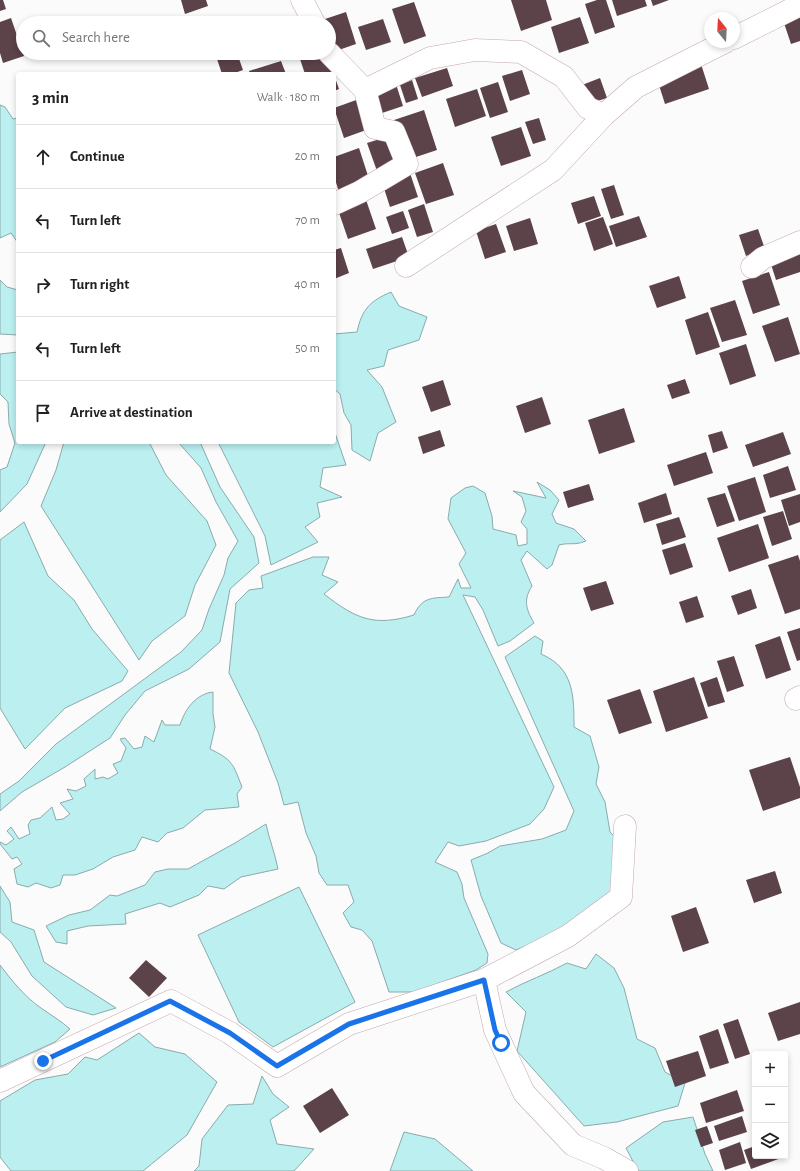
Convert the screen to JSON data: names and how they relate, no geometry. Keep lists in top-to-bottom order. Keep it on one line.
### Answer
{"north":"top","page":{"search":"Search here","heading":["3 min","Walk · 180 m"],"list":[["Continue","20 m"],["Turn left","70 m"],["Turn right","40 m"],["Turn left","50 m"],"Arrive at destination"],"map_buttons":["+","−"]}}
